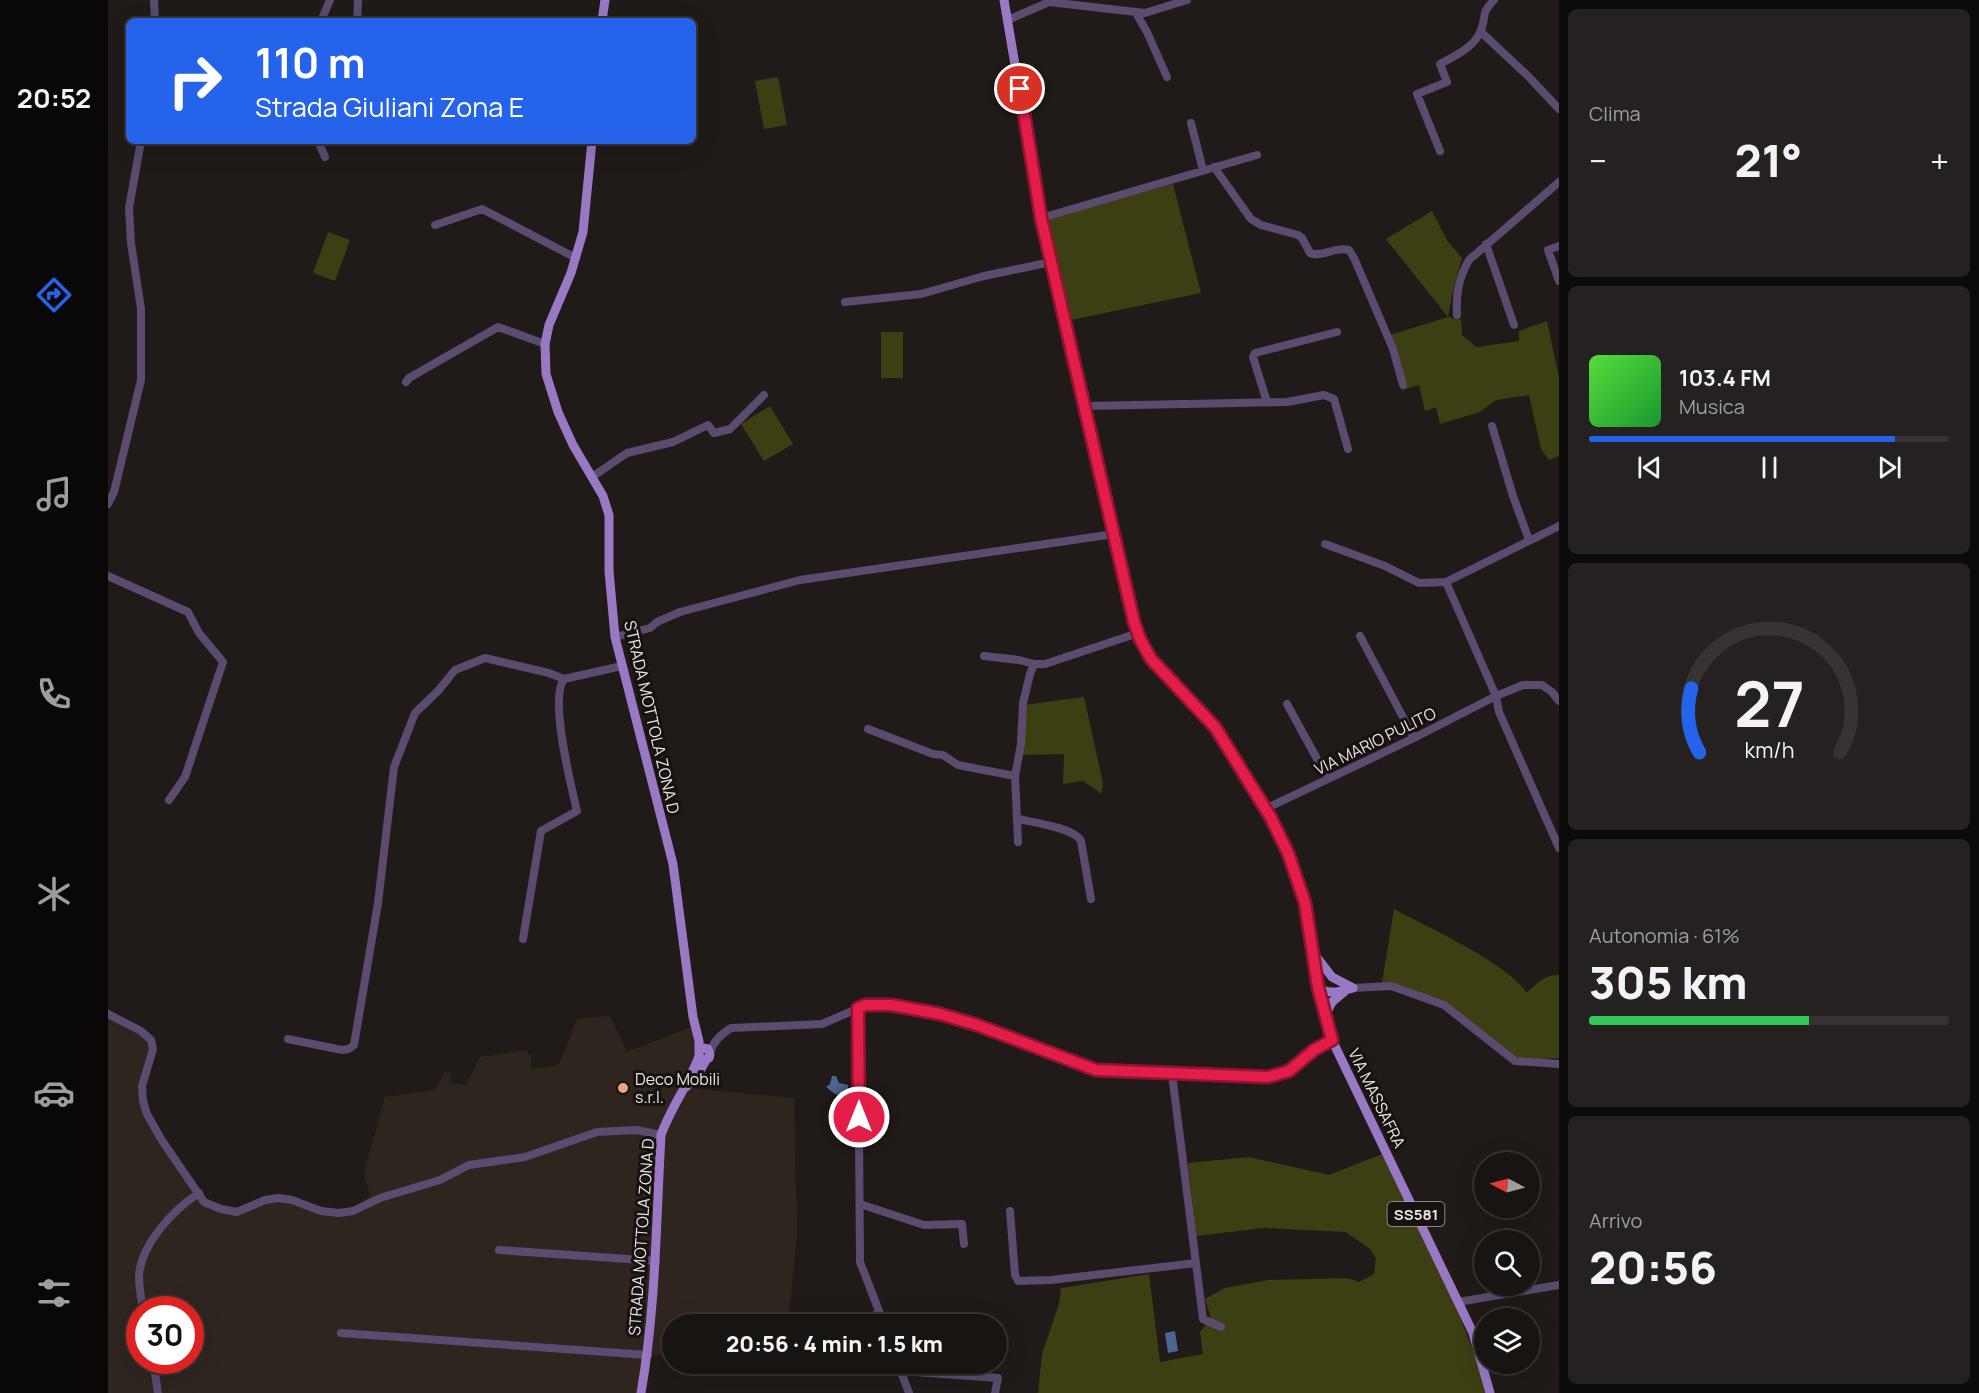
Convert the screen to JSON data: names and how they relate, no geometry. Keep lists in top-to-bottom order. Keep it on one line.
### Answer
{"streets":{"main road":["STRADA MOTTOLA ZONA D","VIA MASSAFRA","SS581"],"street":["VIA MARIO PULITO"]},"crossings":[["VIA MARIO PULITO","VIA MASSAFRA"]],"places":["Deco Mobili s.r.l."],"north":"left","page":{"tabs":"20:52","tile":["Clima",["Autonomia · 61%","305 km"],["Arrivo","20:56"]],"turn":["110 m","Strada Giuliani Zona E"],"heat":["−","21°","+"],"song":["103.4 FM","Musica"],"limit":"30","trip":"20:56 · 4 min · 1.5 km","gauge":["27","km/h"]}}
